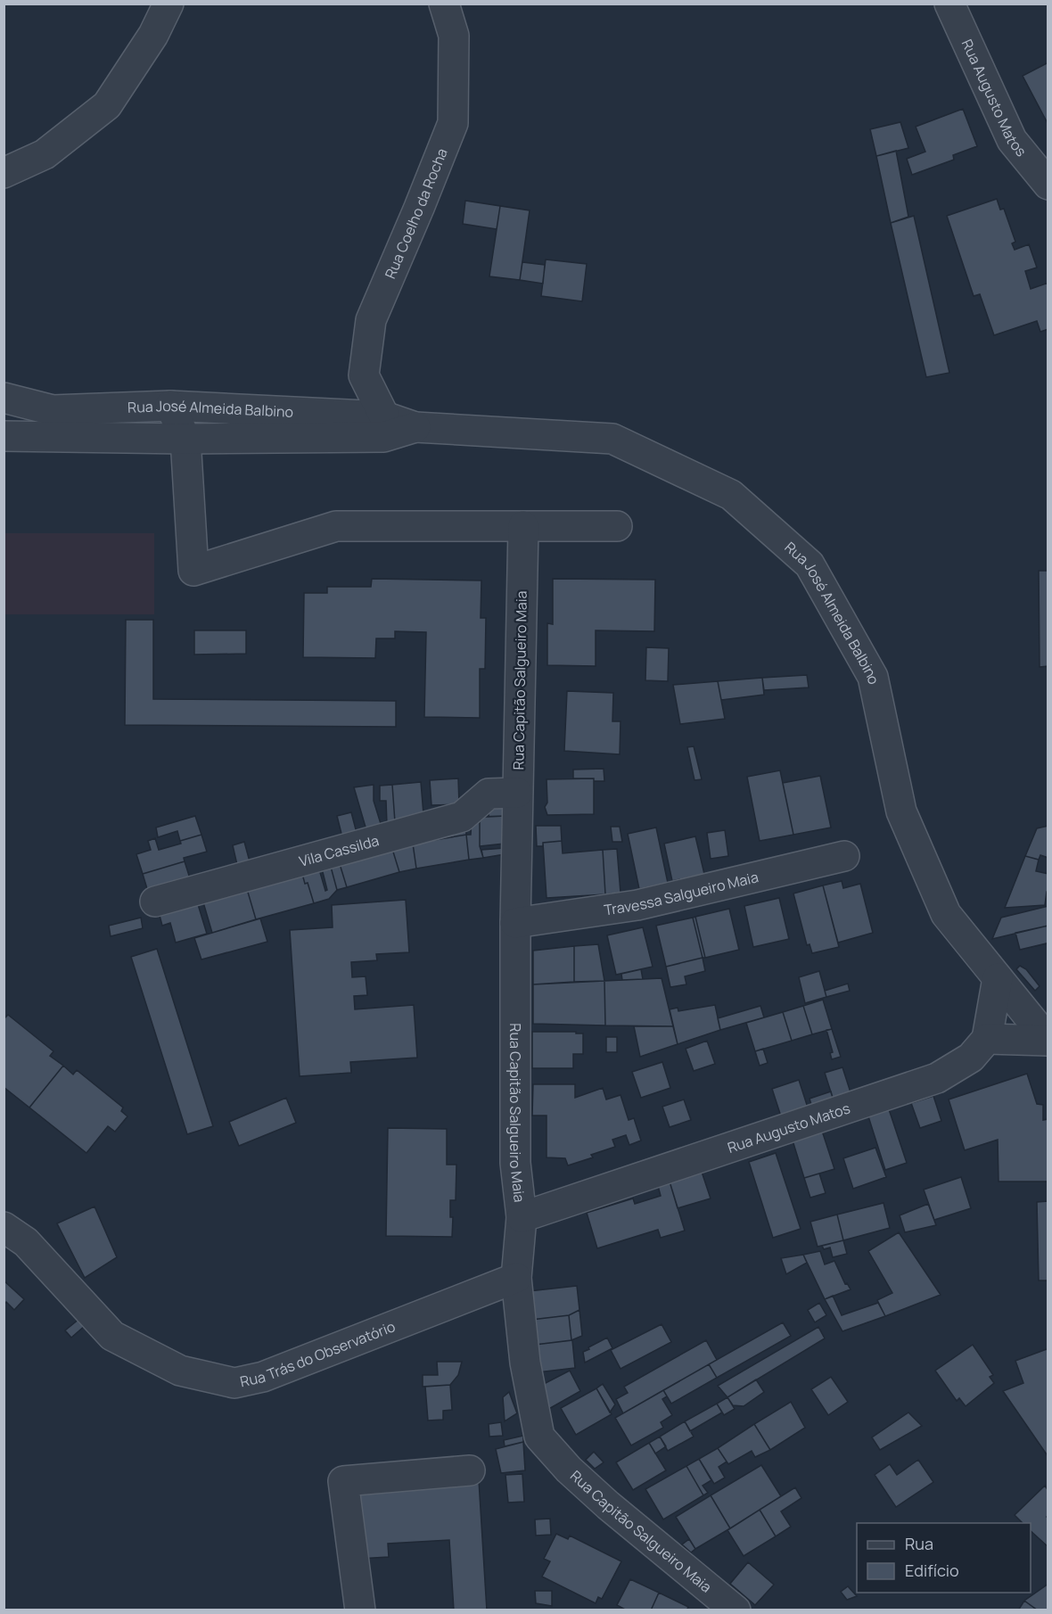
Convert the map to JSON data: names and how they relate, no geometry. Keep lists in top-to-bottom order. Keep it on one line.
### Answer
{"streets":{"street":["Rua Augusto Matos","Rua Coelho da Rocha","Rua José Almeida Balbino","Rua Capitão Salgueiro Maia","Vila Cassilda","Travessa Salgueiro Maia","Rua Trás do Observatório"]},"crossings":[["Rua Augusto Matos","Rua Capitão Salgueiro Maia"],["Rua Coelho da Rocha","Rua José Almeida Balbino"],["Rua Capitão Salgueiro Maia","Vila Cassilda"],["Rua Capitão Salgueiro Maia","Travessa Salgueiro Maia"],["Rua Capitão Salgueiro Maia","Rua Trás do Observatório"]],"legend":["Rua","Edifício"]}
